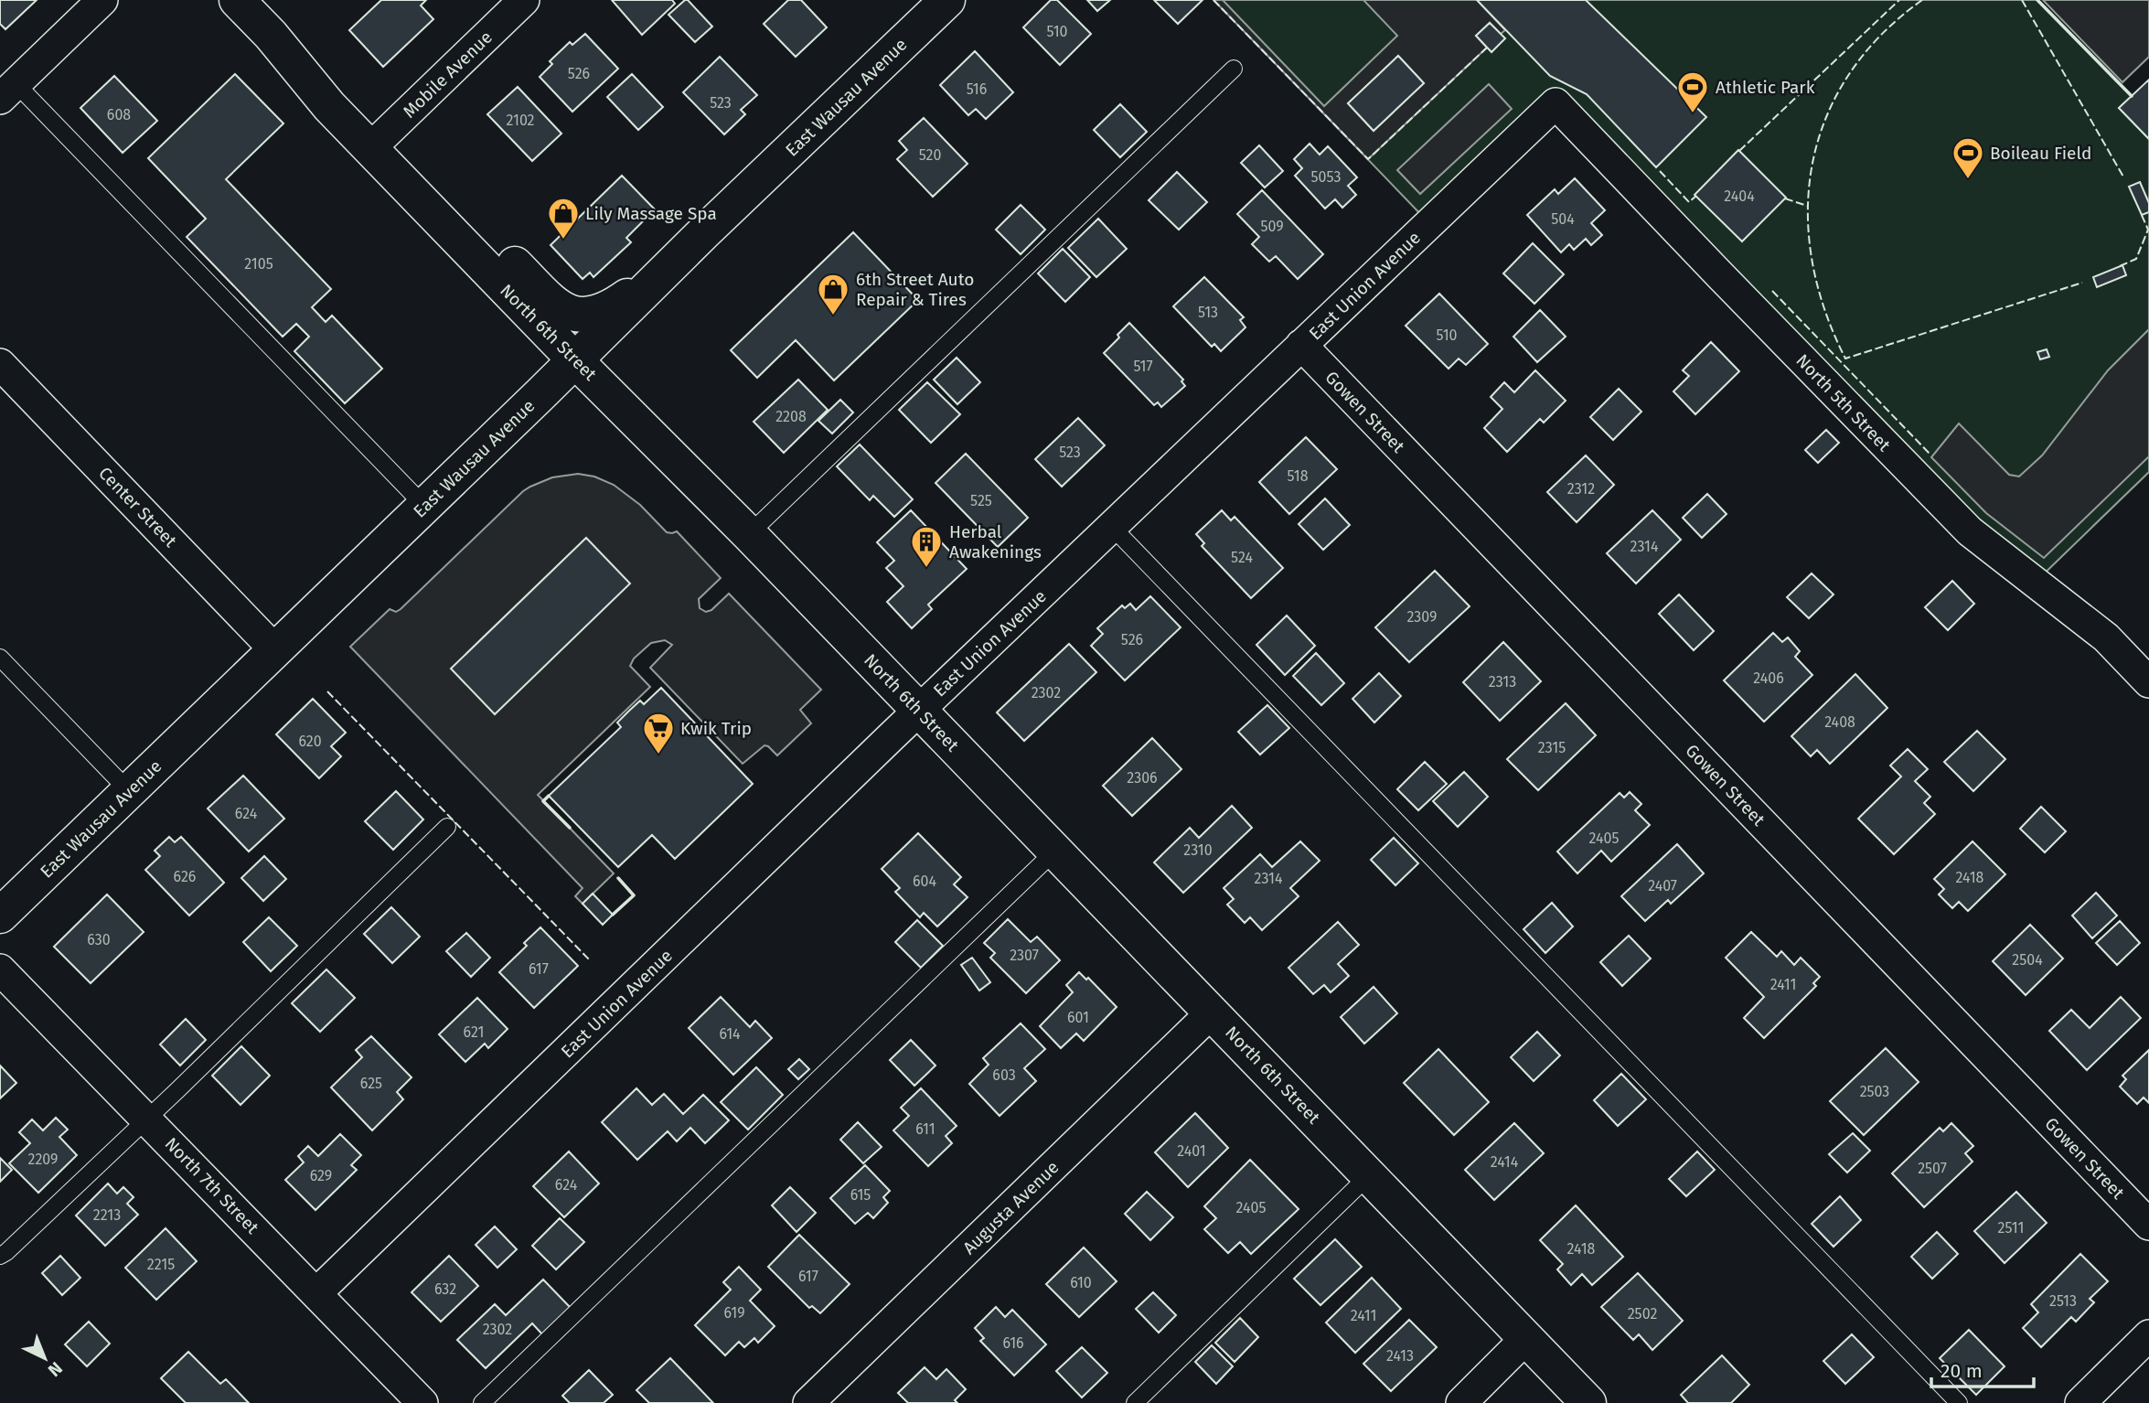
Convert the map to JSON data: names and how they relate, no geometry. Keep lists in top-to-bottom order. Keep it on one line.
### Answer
{"streets":{"main road":["East Wausau Avenue","North 6th Street"],"street":["Mobile Avenue","East Union Avenue","North 5th Street","Gowen Street","Center Street","North 7th Street","Augusta Avenue"]},"crossings":[["Mobile Avenue","North 6th Street"],["East Wausau Avenue","North 6th Street"],["East Wausau Avenue","Center Street"],["East Union Avenue","North 6th Street"],["East Union Avenue","North 5th Street"],["East Union Avenue","Gowen Street"],["East Union Avenue","North 7th Street"],["North 6th Street","Augusta Avenue"]],"places":{"sports":["Athletic Park","Boileau Field"],"shop":["Lily Massage Spa","6th Street Auto Repair & Tires"],"building":["Herbal Awakenings"],"supermarket":["Kwik Trip"]},"house_numbers":["510","526","516","523","608","2102","520","5053","2404","504","509","2105","513","510","517","2208","523","518","2312","525","2314","524","2309","526","2406","2313","2302","2408","620","2315","2306","624","2405","2310","626","2418","2314","604","2407","630","2307","2504","617","2411","601","621","614","603","625","2503","611","2401","2209","2414","2507","629","624","615","2405","2213","2511","2418","2215","617","610","632","2513","619","2502","2411","2302","616","2413"],"scale_bar":"20 m","north":"bottom right"}
